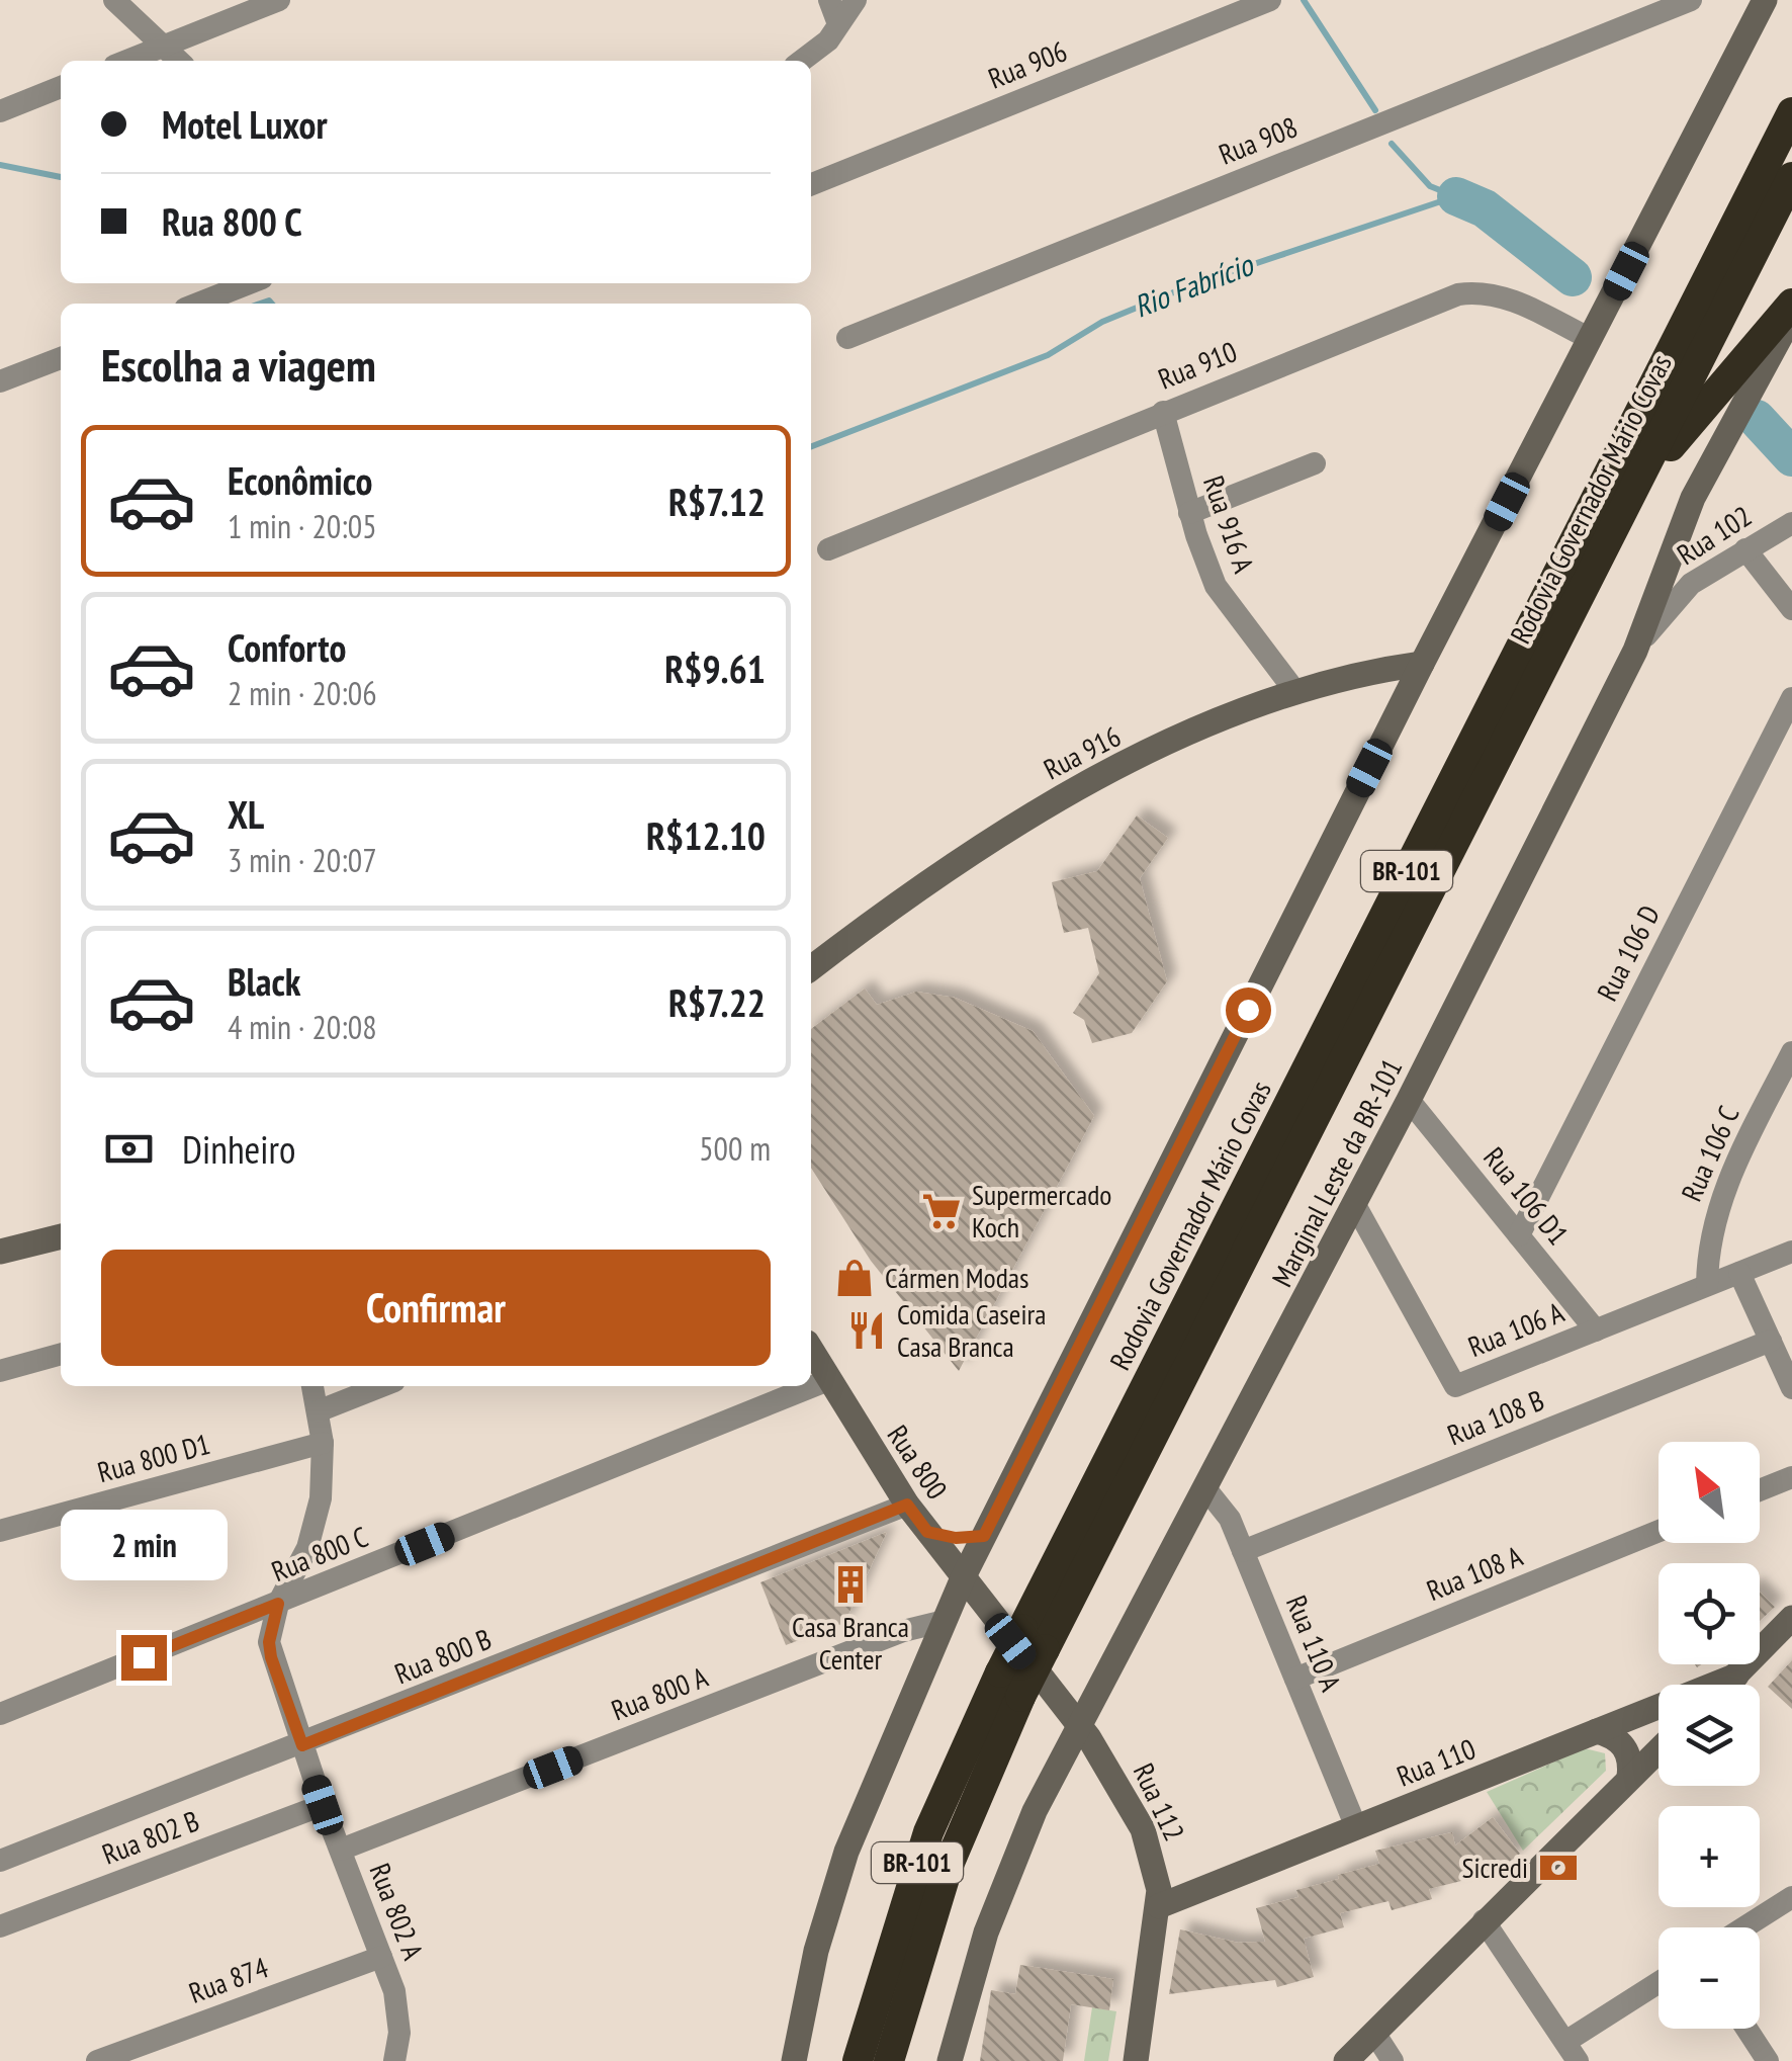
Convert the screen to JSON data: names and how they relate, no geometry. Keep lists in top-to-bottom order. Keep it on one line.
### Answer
{"streets":{"highway":["Rodovia Governador Mário Covas","BR-101"],"main road":["Rua 916","Marginal Leste da BR-101","Rua 800","Rua 110","Rua 112"],"street":["Rua 906","Rua 908","Rua 910","Rua 916 A","Rua 102","Rua 106 D","Rua 106 C","Rua 106 D1","Rua 106 A","Rua 108 B","Rua 800 D1","Rua 800 C","Rua 108 A","Rua 110 A","Rua 800 B","Rua 800 A","Rua 802 B","Rua 802 A","Rua 874"]},"crossings":[["Rua 910","Rua 916 A"],["Rodovia Governador Mário Covas","Rua 800"],["Rodovia Governador Mário Covas","Rua 112"],["Rua 916 A","Rua 916"],["Rua 102","Marginal Leste da BR-101"],["Rua 106 D","Rua 106 D1"],["Rua 106 C","Rua 106 A"],["Marginal Leste da BR-101","Rua 106 D1"],["Marginal Leste da BR-101","Rua 106 A"],["Marginal Leste da BR-101","Rua 110 A"],["Marginal Leste da BR-101","Rua 112"],["Rua 106 D1","Rua 106 A"],["Rua 108 B","Rua 110 A"],["Rua 800 D1","Rua 802 A"],["Rua 800","Rua 800 C"],["Rua 800","Rua 800 B"],["Rua 800","Rua 112"],["Rua 800 C","Rua 802 A"],["Rua 108 A","Rua 110 A"],["Rua 110 A","Rua 110"],["Rua 800 B","Rua 802 A"],["Rua 800 A","Rua 802 A"],["Rua 110","Rua 112"],["Rua 802 B","Rua 802 A"],["Rua 802 A","Rua 874"]],"water":["Rio Fabrício"],"places":{"supermarket":["Supermercado Koch"],"shop":["Cármen Modas"],"restaurant":["Comida Caseira Casa Branca"],"building":["Casa Branca Center"],"bank":["Sicredi"]},"north":"top left","page":{"banner":["Motel Luxor","Rua 800 C"],"heading":"Escolha a viagem","list":[{"name":"Econômico","note":"1 min · 20:05","value":"R$7.12"},{"name":"Conforto","note":"2 min · 20:06","value":"R$9.61"},{"name":"XL","note":"3 min · 20:07","value":"R$12.10"},{"name":"Black","note":"4 min · 20:08","value":"R$7.22"}],"pay":["Dinheiro","500 m"],"buttons":"Confirmar","map_buttons":["+","−"],"bubble":"2 min"}}
